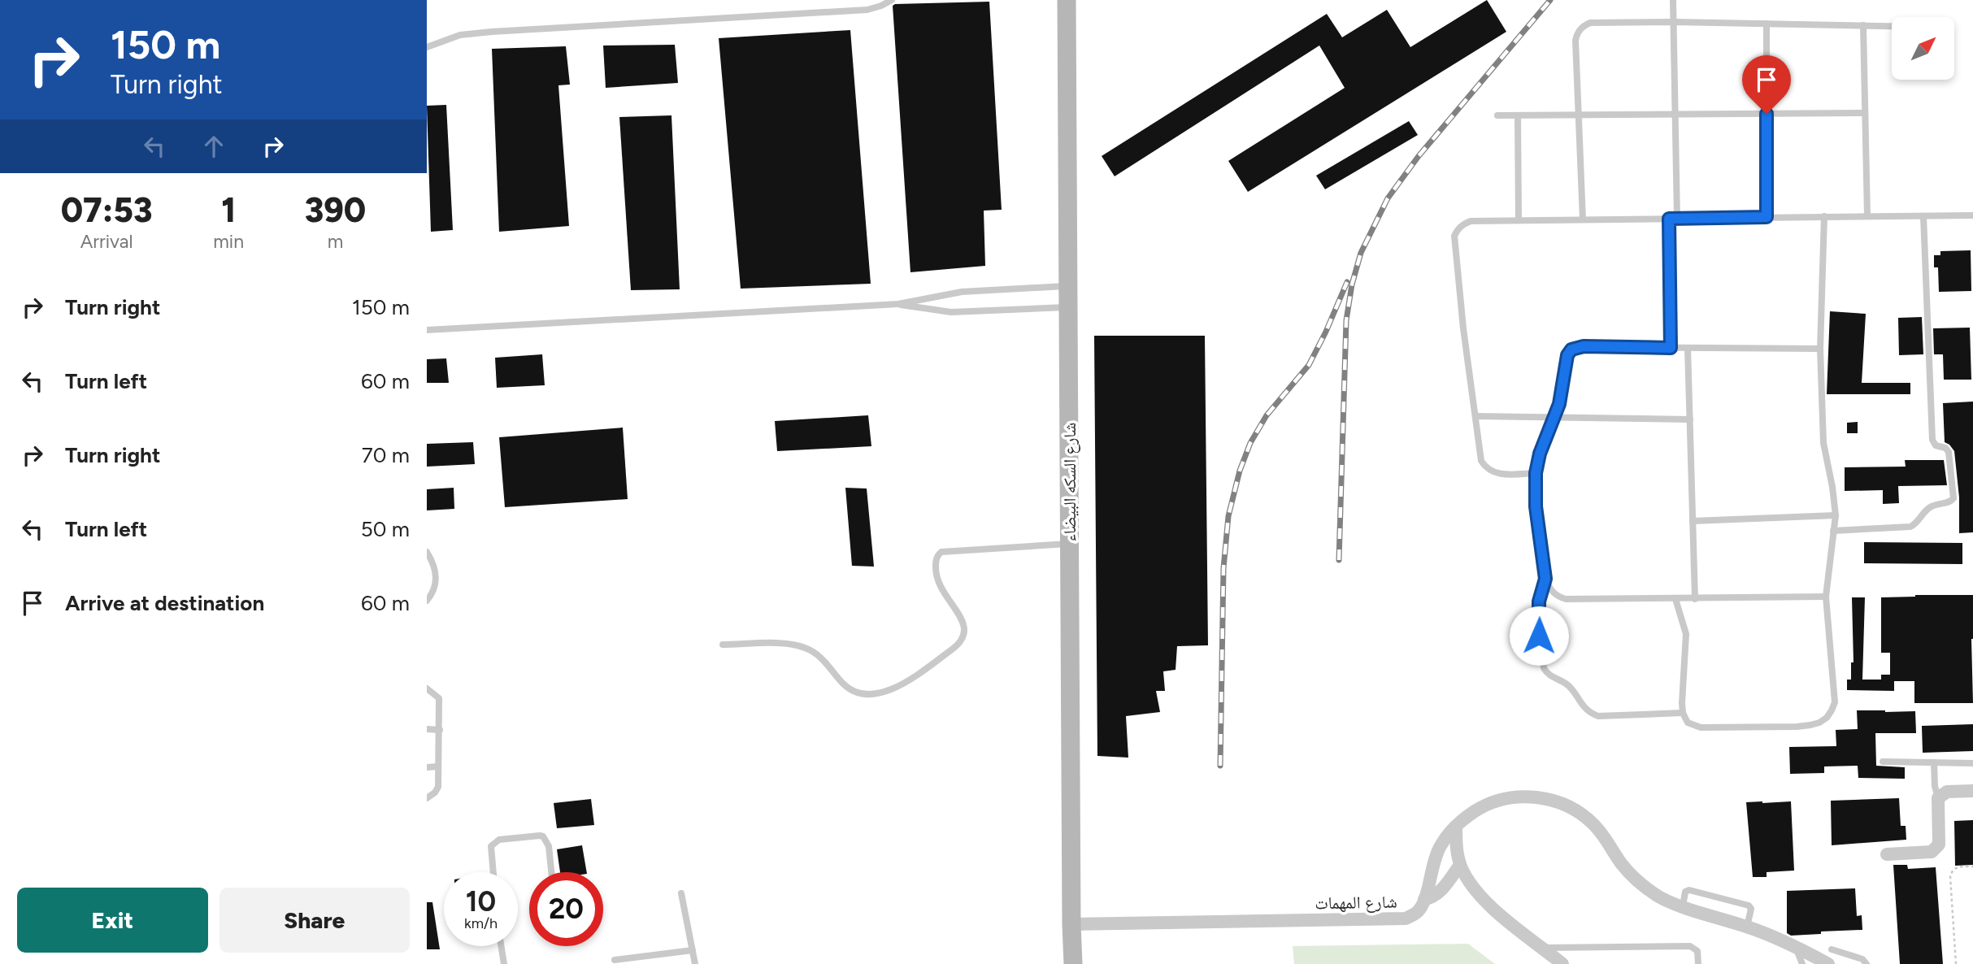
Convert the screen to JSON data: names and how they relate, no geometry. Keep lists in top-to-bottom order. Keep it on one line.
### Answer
{"streets":{"street":["شارع السكه البيضاء","شارع المهمات"]},"crossings":[["شارع السكه البيضاء","شارع المهمات"]],"north":"top right","page":{"turn":["150 m","Turn right"],"eta":["07:53","Arrival","1","min","390","m"],"list":[{"name":"Turn right","value":"150 m"},{"name":"Turn left","value":"60 m"},{"name":"Turn right","value":"70 m"},{"name":"Turn left","value":"50 m"},{"name":"Arrive at destination","value":"60 m"}],"speed":"10 km/h","limit":"20","buttons":["Exit","Share"]}}
